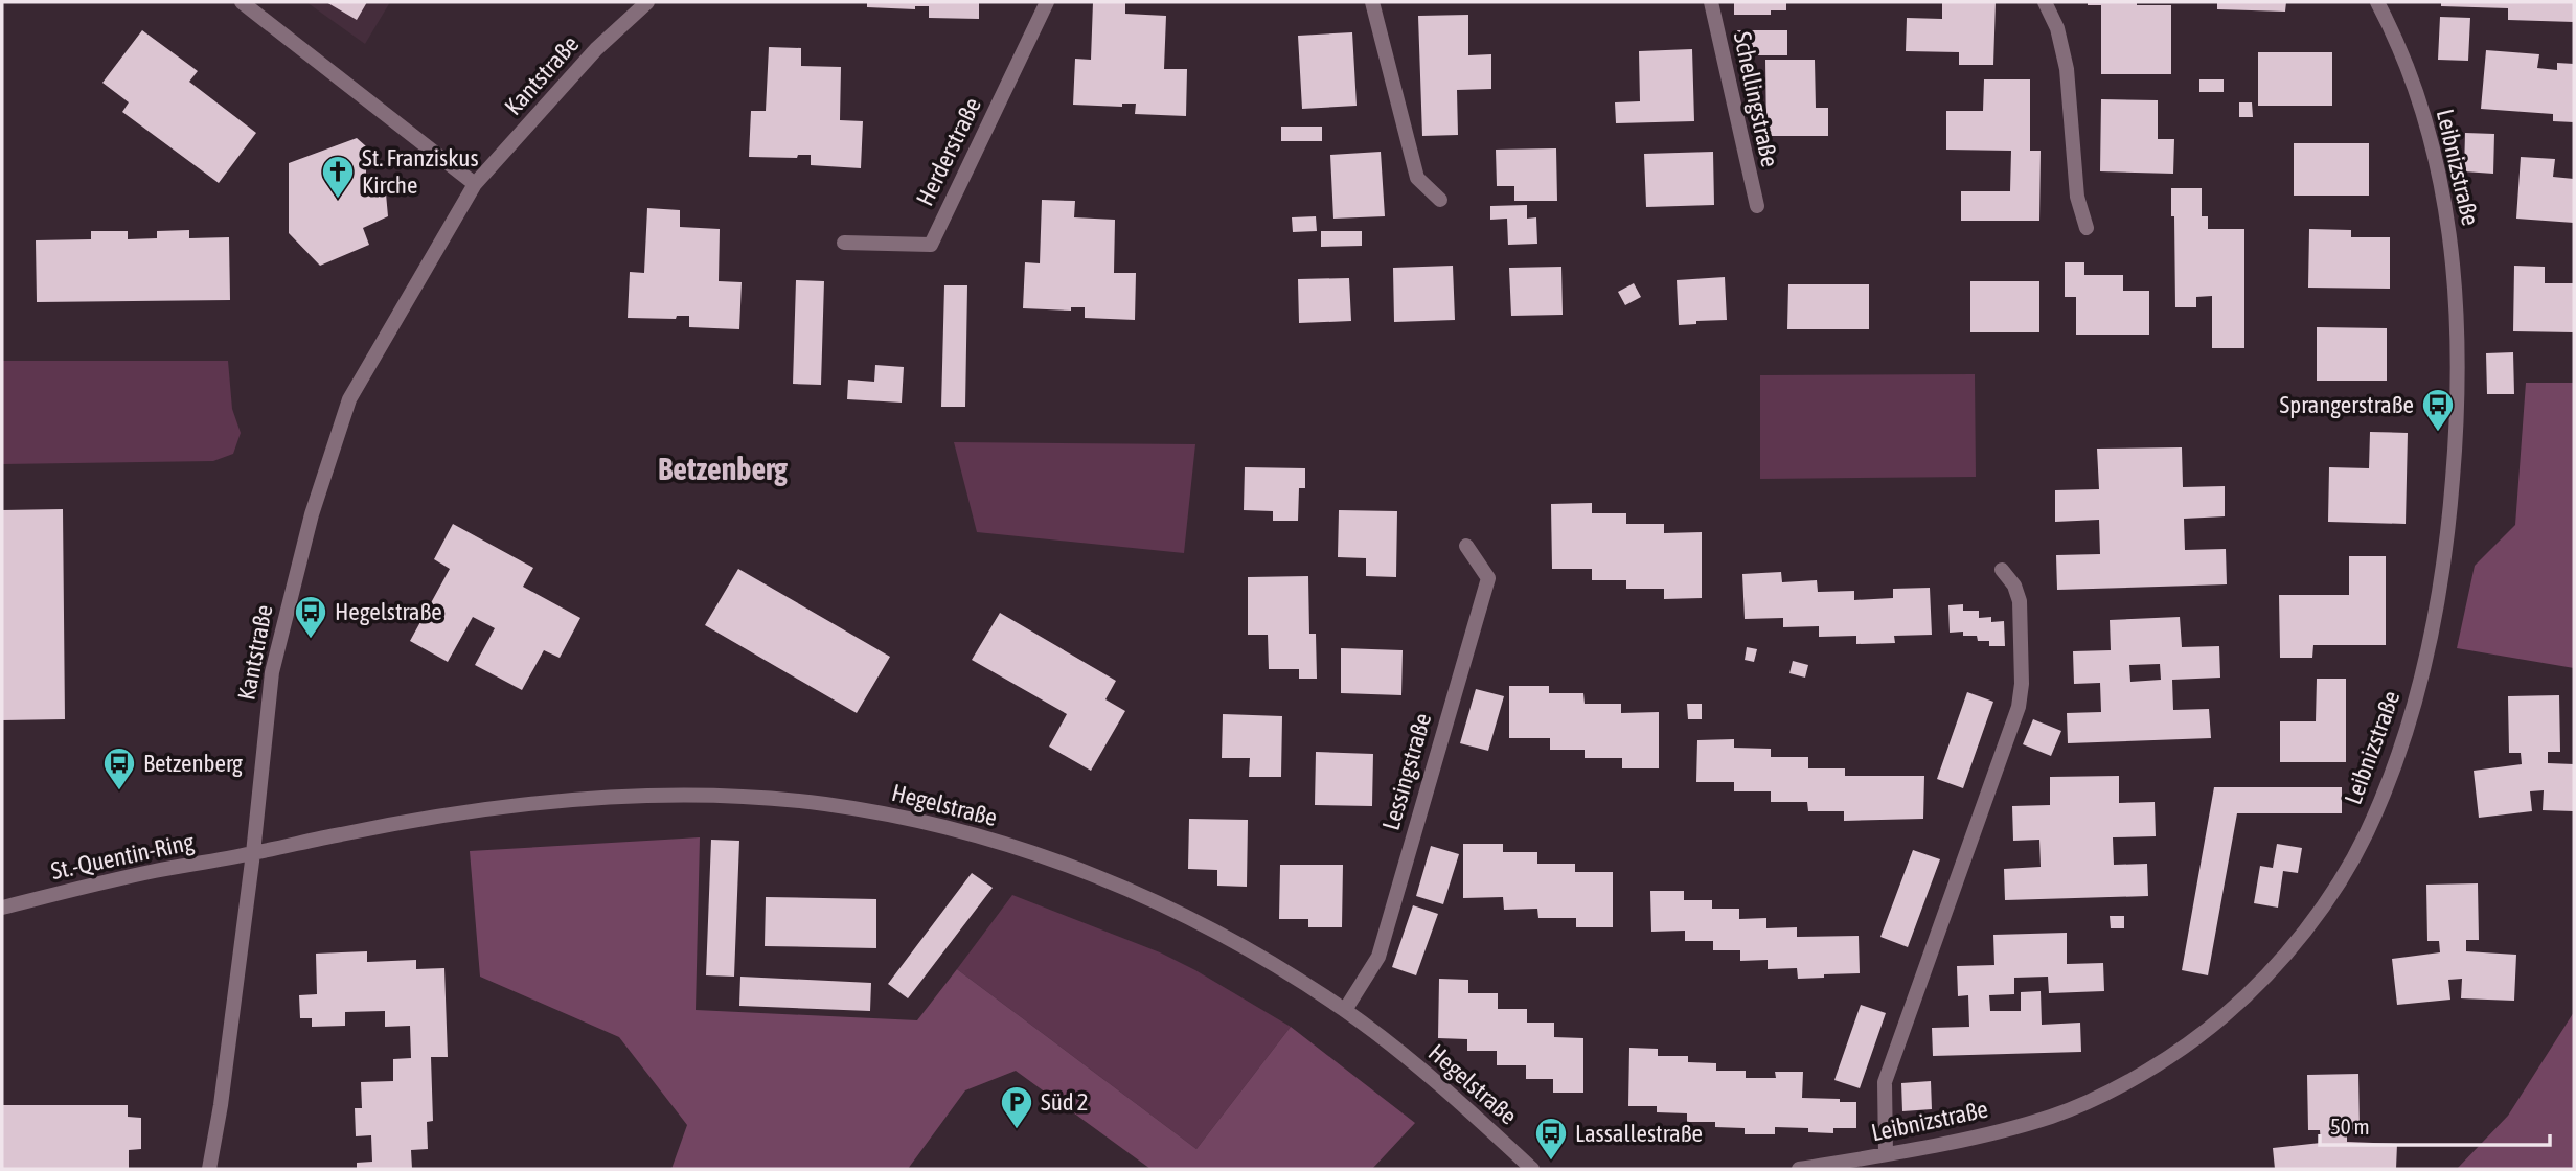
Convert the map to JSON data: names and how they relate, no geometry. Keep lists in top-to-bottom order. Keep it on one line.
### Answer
{"streets":{"street":["Kantstraße","Schellingstraße","Herderstraße","Leibnizstraße","Lessingstraße","Hegelstraße","St.-Quentin-Ring"]},"crossings":[["Kantstraße","Hegelstraße"],["Kantstraße","St.-Quentin-Ring"],["Lessingstraße","Hegelstraße"],["Hegelstraße","St.-Quentin-Ring"]],"districts":["Betzenberg"],"places":{"church":["St. Franziskus Kirche"],"bus stop":["Sprangerstraße","Hegelstraße","Betzenberg","Lassallestraße"],"parking":["Süd 2"]},"scale_bar":"50 m"}
